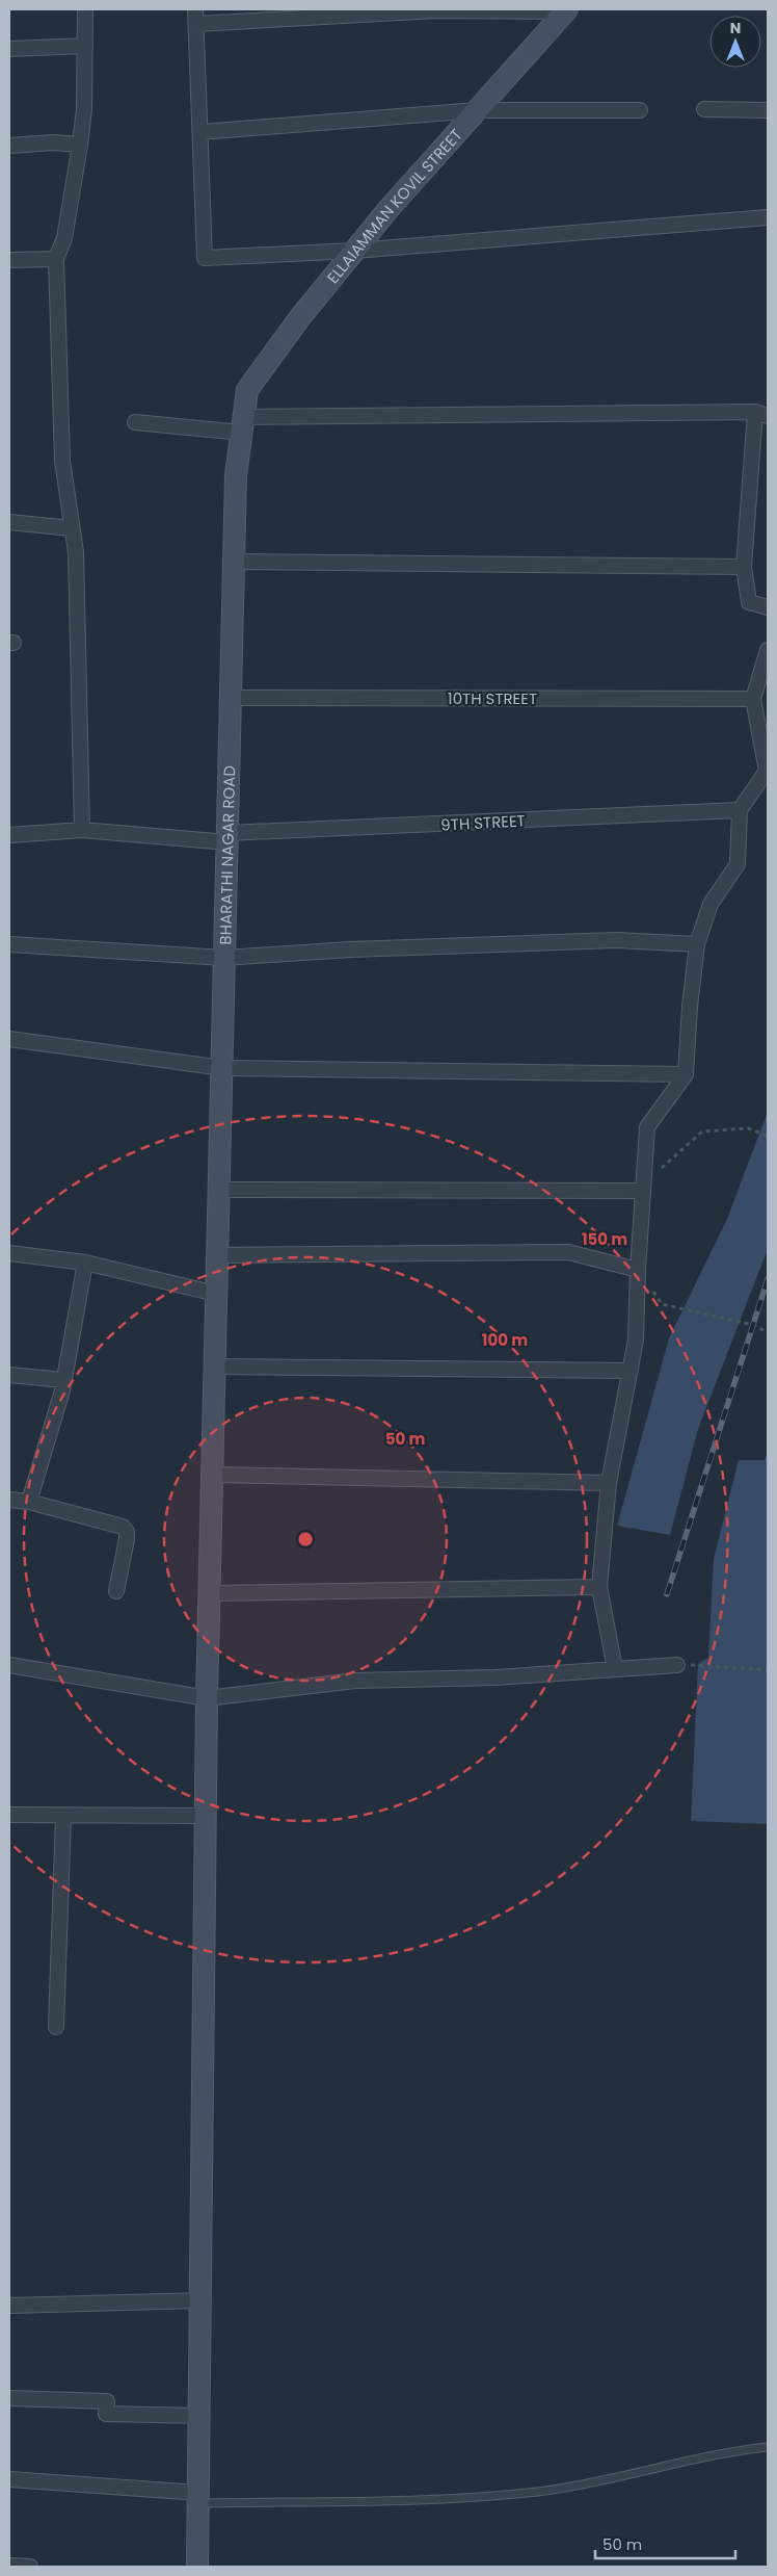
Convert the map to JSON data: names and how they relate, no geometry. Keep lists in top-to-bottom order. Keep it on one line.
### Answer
{"streets":{"main road":["ELLAIAMMAN KOVIL STREET","BHARATHI NAGAR ROAD"],"street":["10TH STREET","9TH STREET"]},"crossings":[["ELLAIAMMAN KOVIL STREET","BHARATHI NAGAR ROAD"],["10TH STREET","BHARATHI NAGAR ROAD"],["9TH STREET","BHARATHI NAGAR ROAD"]],"scale_bar":"50 m","north":"top","rings":["150 m","100 m","50 m"]}
